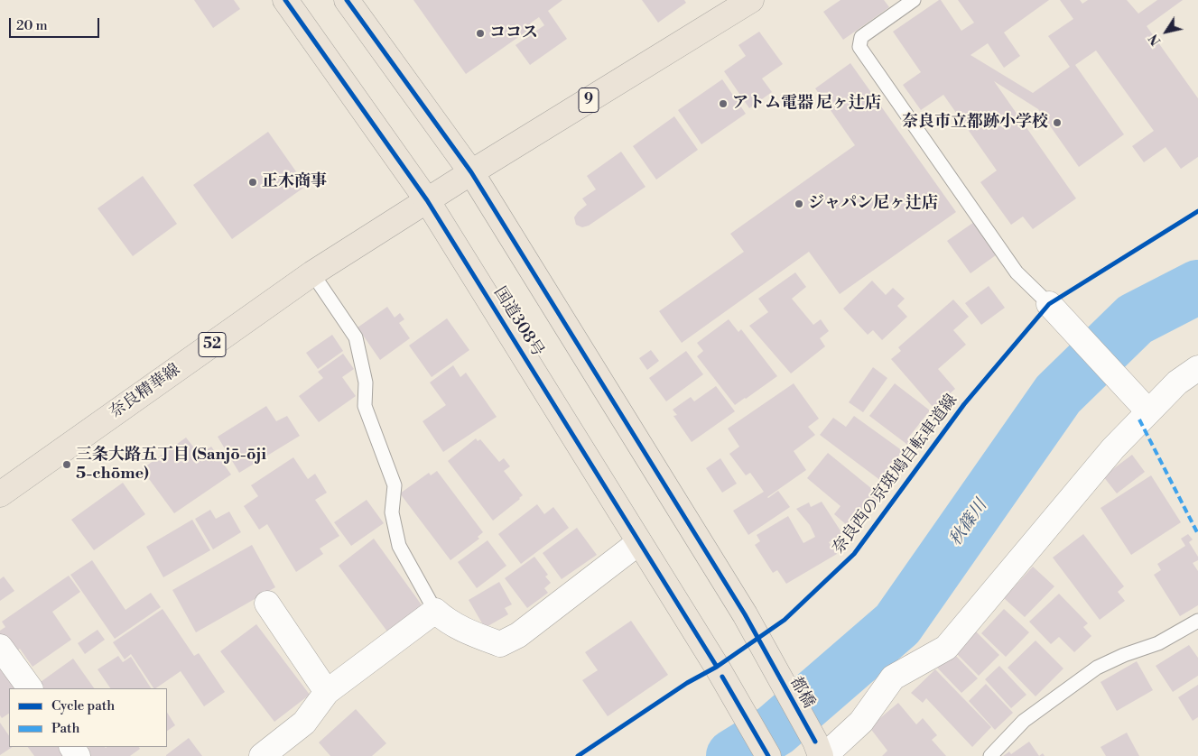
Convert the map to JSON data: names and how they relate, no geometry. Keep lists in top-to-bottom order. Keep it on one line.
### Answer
{"streets":{"main road":["9","国道308号","52","奈良精華線","都橋"],"cycle path":["奈良西の京斑鳩自転車道線"]},"crossings":[["9","国道308号"],["9","奈良精華線"],["9","都橋"],["国道308号","奈良精華線"]],"water":["秋篠川"],"places":["ココス","アトム電器 尼ヶ辻店","奈良市立都跡小学校","正木商事","ジャパン尼ヶ辻店","三条大路五丁目 (Sanjō-ōji 5-chōme)"],"legend":["Cycle path","Path"],"scale_bar":"20 m","north":"bottom left"}
